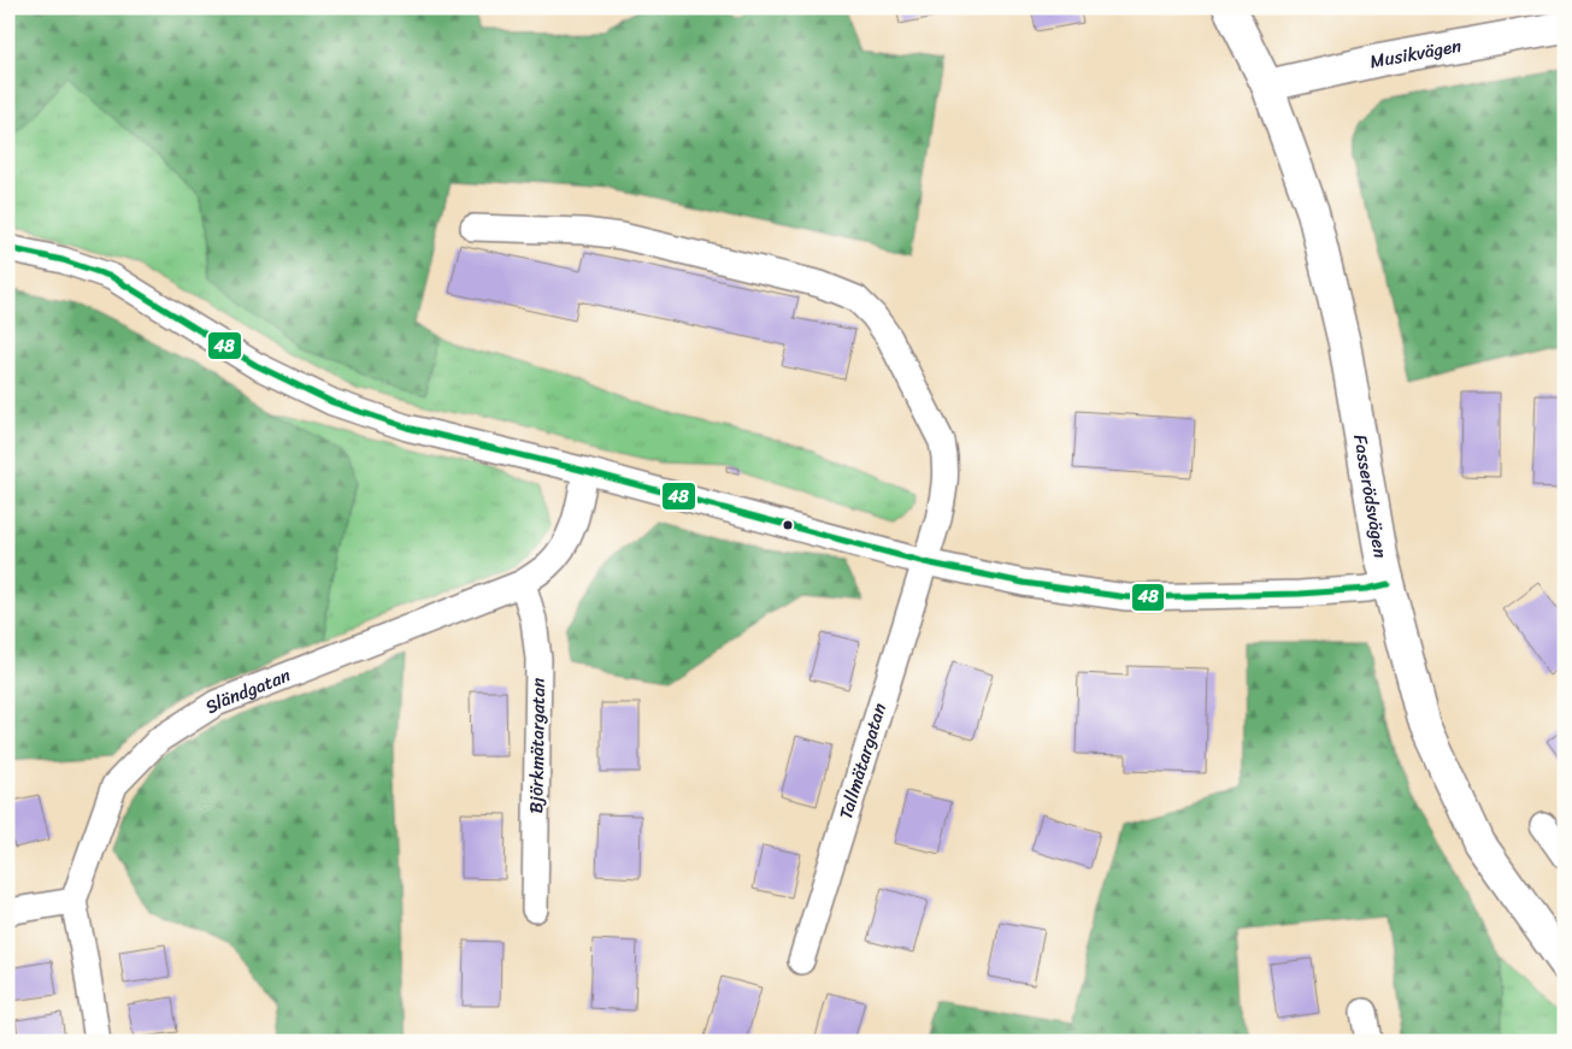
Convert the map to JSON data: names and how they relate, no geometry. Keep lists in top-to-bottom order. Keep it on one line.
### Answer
{"streets":{"street":["Musikvägen","Fasserödsvägen","Sländgatan","Björkmätargatan","Tallmätargatan"]},"crossings":[["Musikvägen","Fasserödsvägen"],["Sländgatan","Björkmätargatan"]],"lines":["transit line 48"]}
